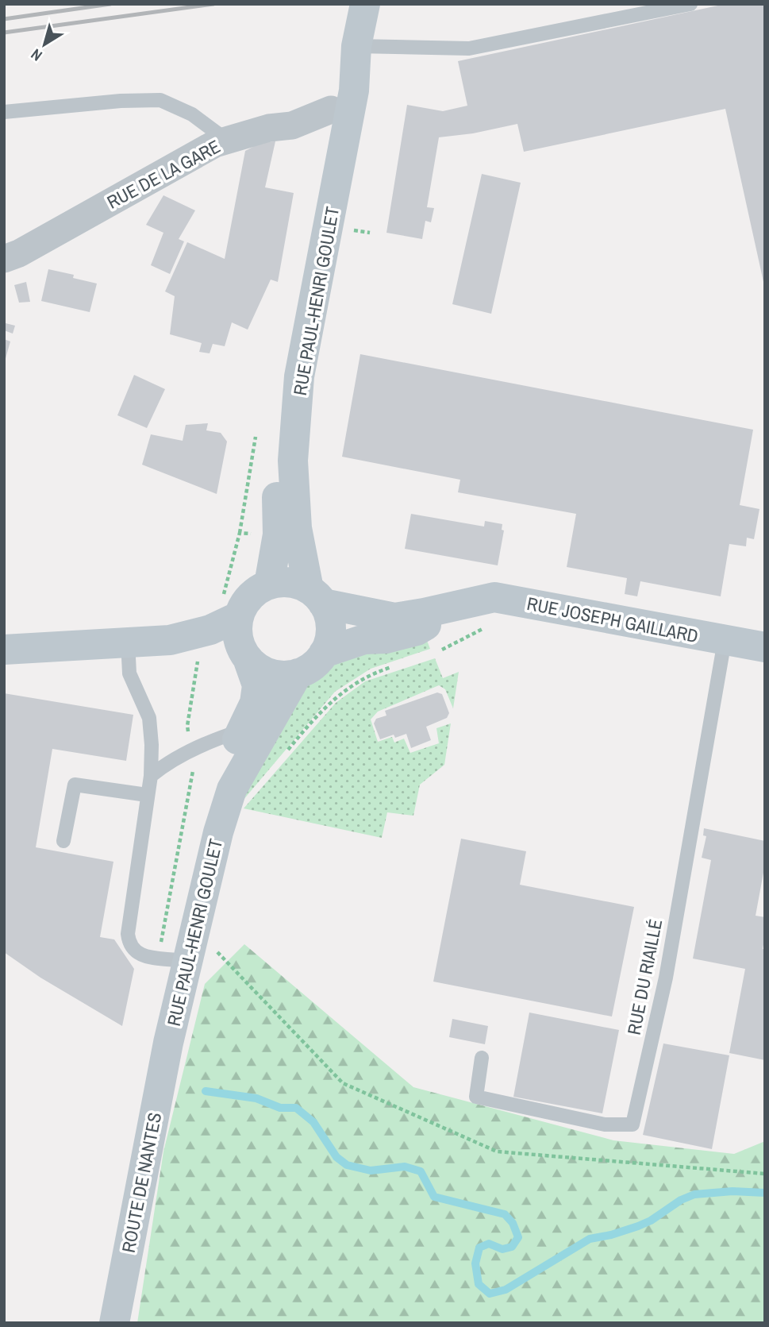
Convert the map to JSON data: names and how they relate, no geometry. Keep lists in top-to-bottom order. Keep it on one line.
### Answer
{"streets":{"main road":["RUE PAUL-HENRI GOULET","RUE JOSEPH GAILLARD","ROUTE DE NANTES"],"street":["RUE DE LA GARE"],"lane":["RUE DU RIAILLÉ"]},"crossings":[["RUE DE LA GARE","RUE PAUL-HENRI GOULET"],["RUE PAUL-HENRI GOULET","RUE JOSEPH GAILLARD"],["RUE PAUL-HENRI GOULET","ROUTE DE NANTES"],["RUE JOSEPH GAILLARD","RUE DU RIAILLÉ"]],"north":"bottom left"}
